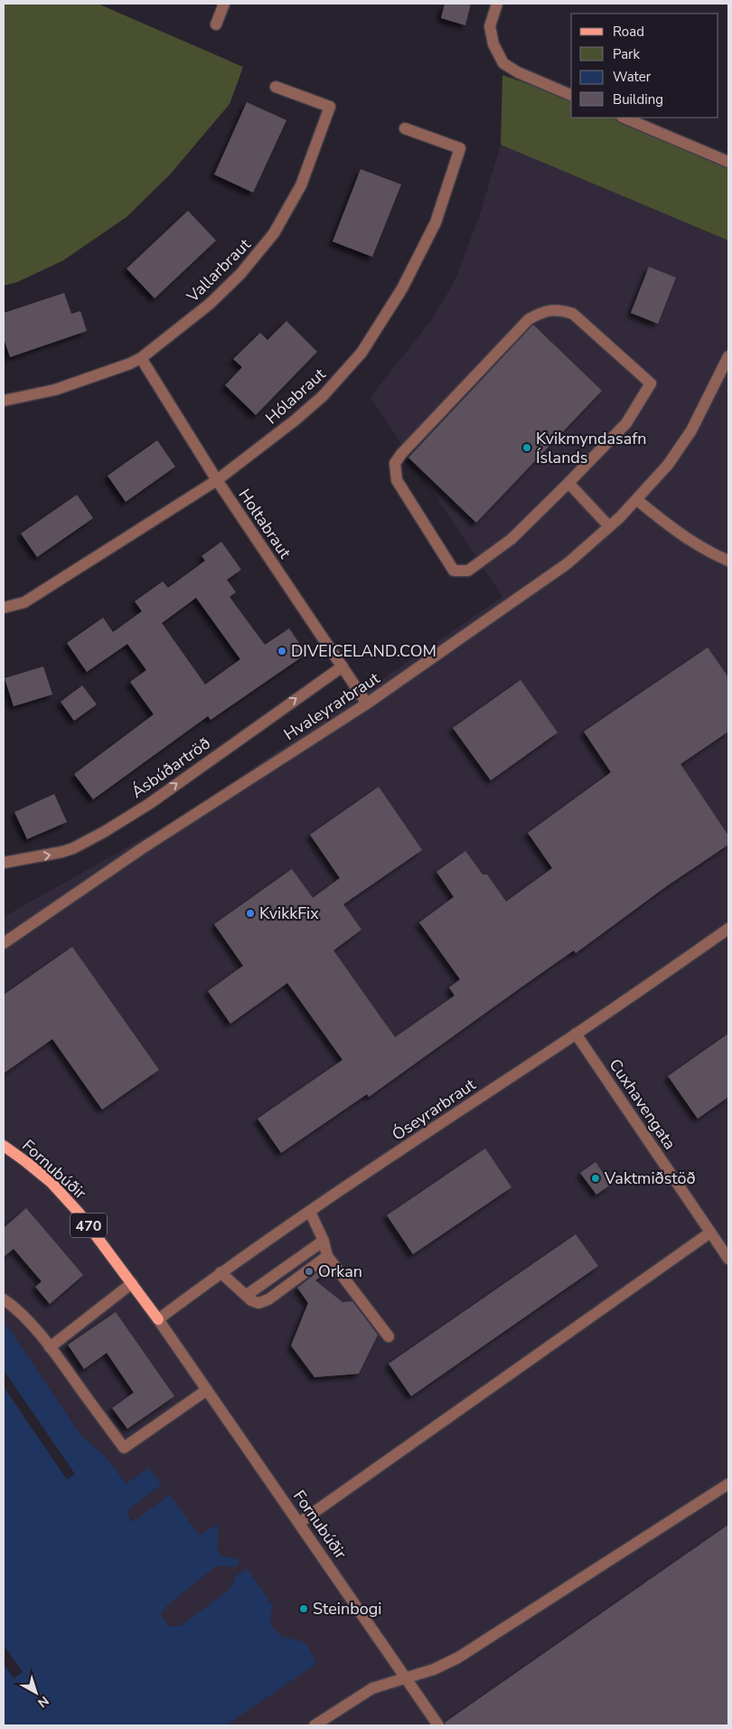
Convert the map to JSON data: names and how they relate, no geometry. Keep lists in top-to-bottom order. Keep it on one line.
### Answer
{"streets":{"main road":["Fornubúðir","470"],"street":["Vallarbraut","Hólabraut","Holtabraut","Hvaleyrarbraut","Ásbúðartröð","Cuxhavengata","Óseyrarbraut"]},"crossings":[["Vallarbraut","Holtabraut"],["Hólabraut","Holtabraut"],["Holtabraut","Hvaleyrarbraut"],["Holtabraut","Ásbúðartröð"],["Cuxhavengata","Óseyrarbraut"],["Óseyrarbraut","Fornubúðir"]],"one_way":["Ásbúðartröð"],"places":["Kvikmyndasafn Íslands","DIVEICELAND.COM","KvikkFix","Vaktmiðstöð","Orkan","Steinbogi"],"legend":["Road","Park","Water","Building"],"north":"bottom right"}
